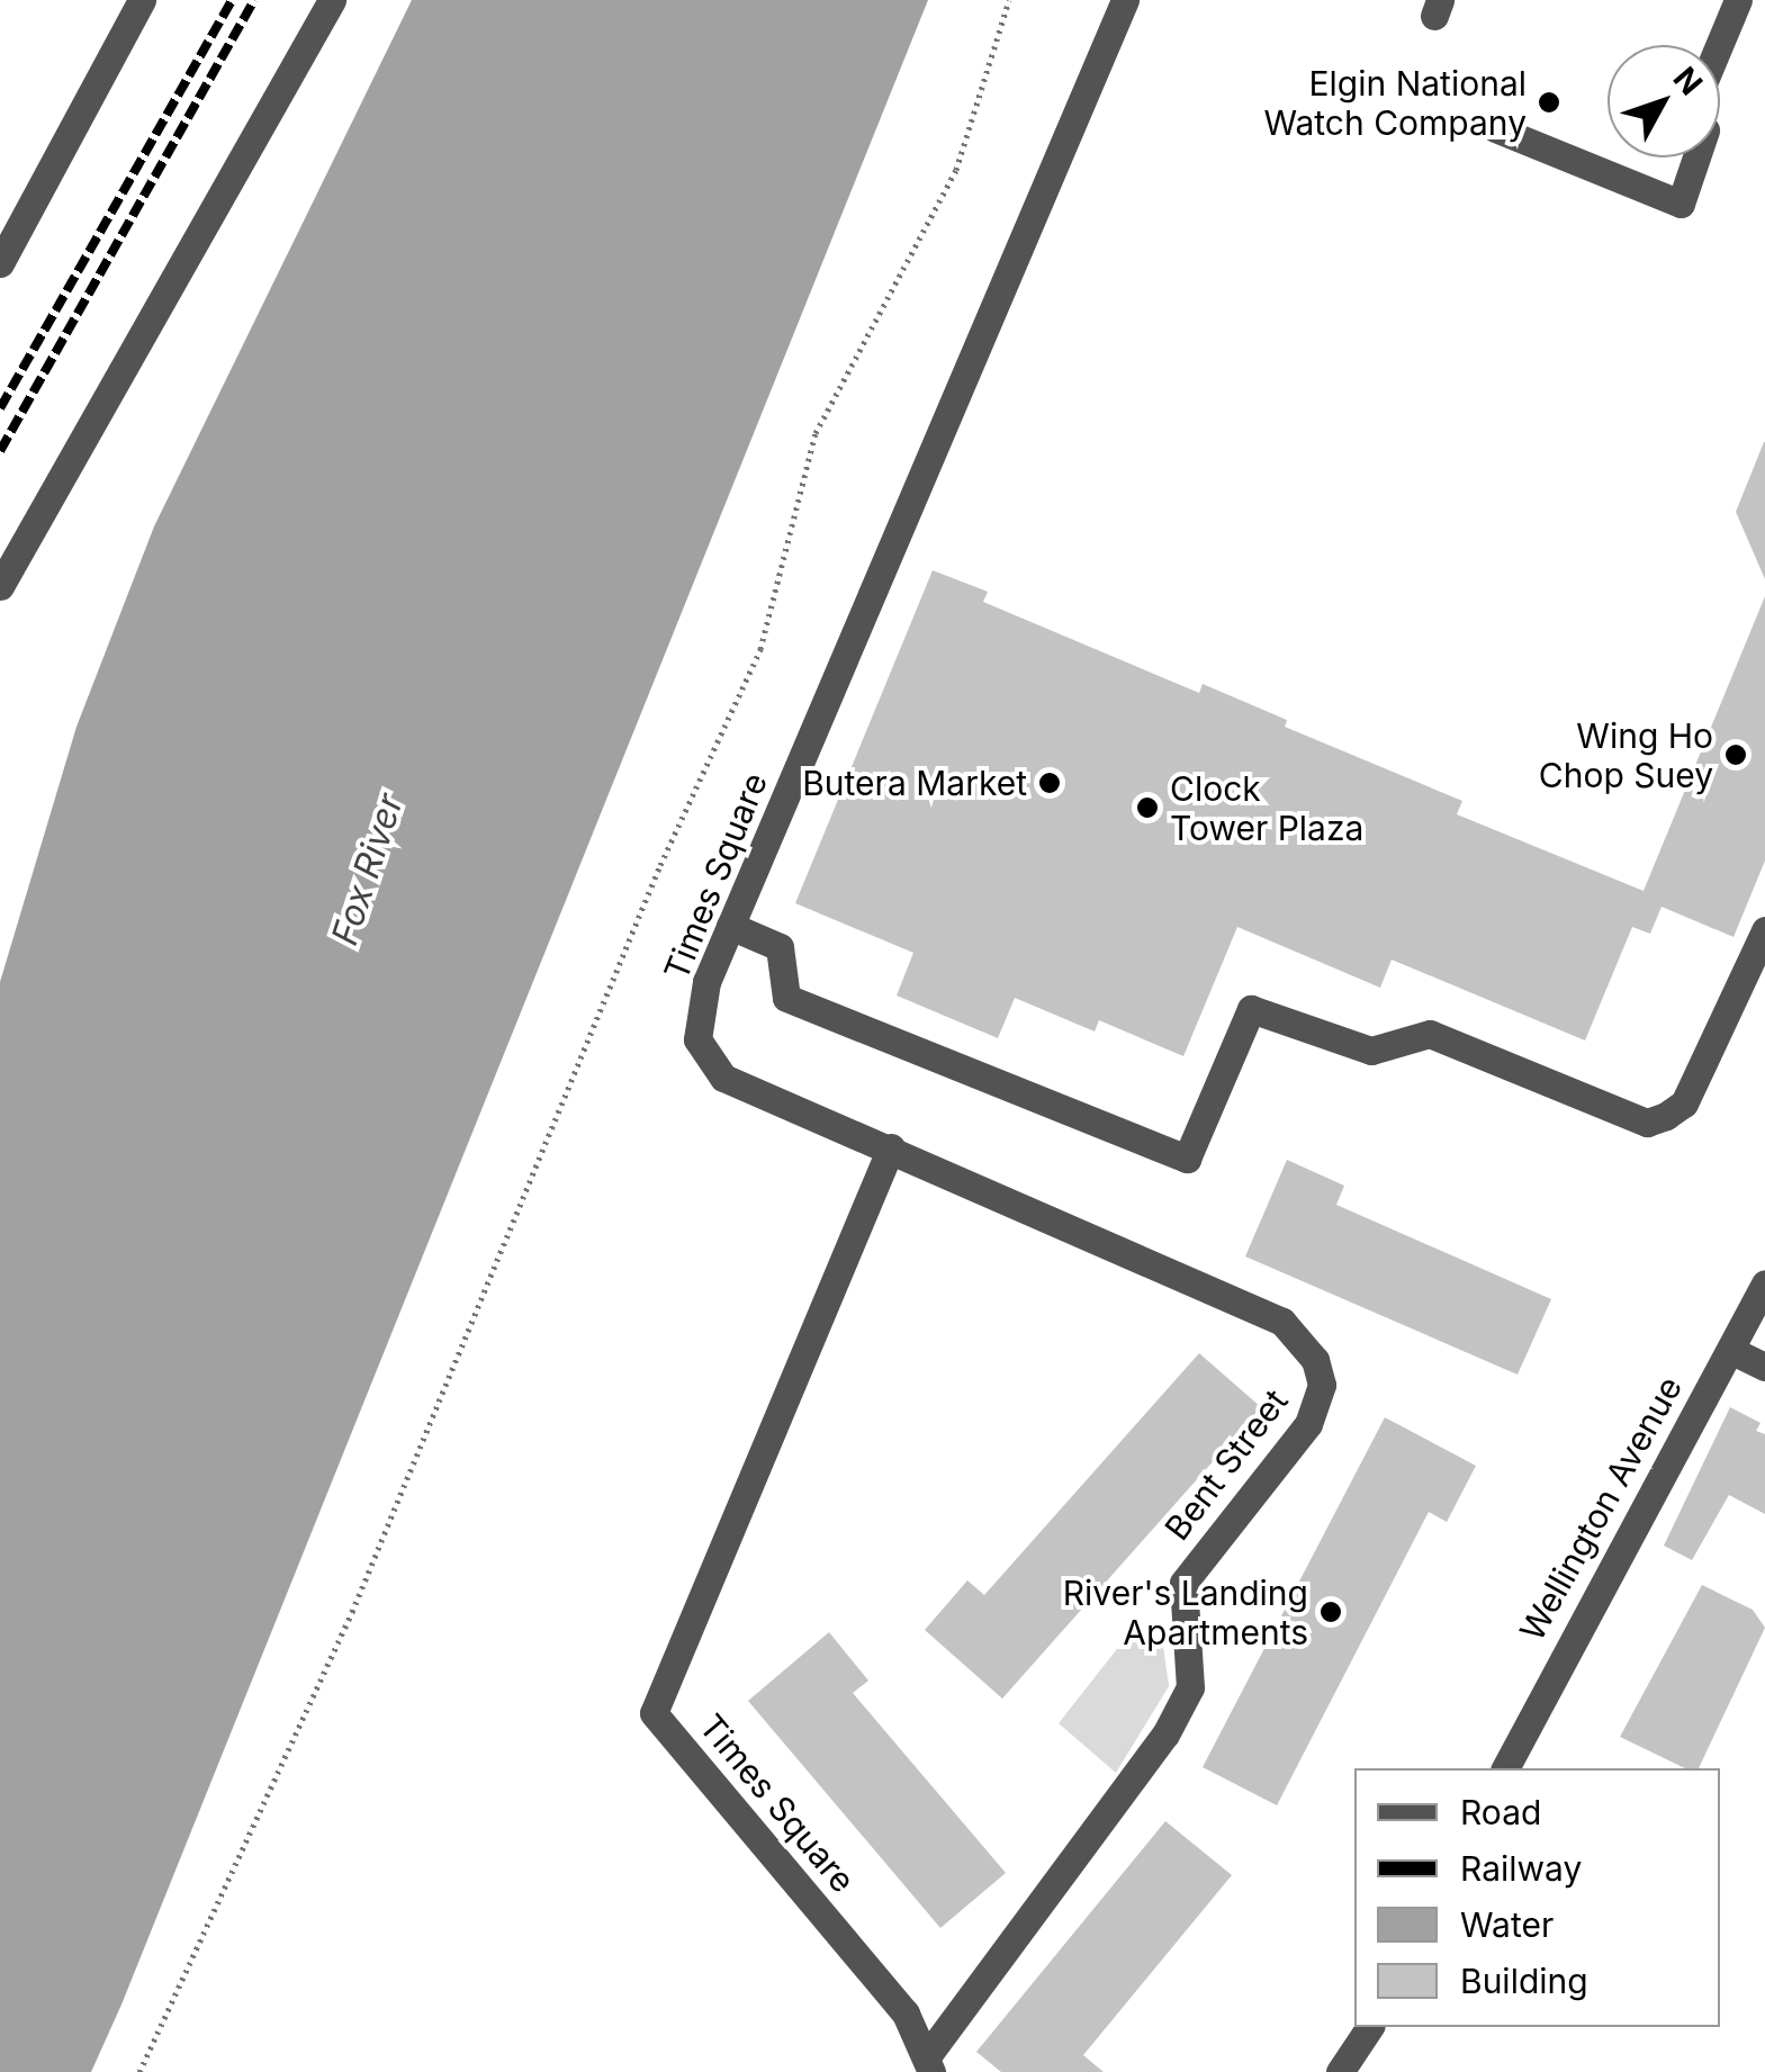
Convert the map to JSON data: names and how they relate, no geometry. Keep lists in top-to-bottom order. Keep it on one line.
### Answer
{"streets":{"street":["Times Square","Bent Street","Wellington Avenue"]},"crossings":[["Times Square","Bent Street"]],"water":["Fox River"],"places":["Elgin National Watch Company","Wing Ho Chop Suey","Butera Market","Clock Tower Plaza","River's Landing Apartments"],"legend":["Road","Railway","Water","Building"],"north":"top right"}
